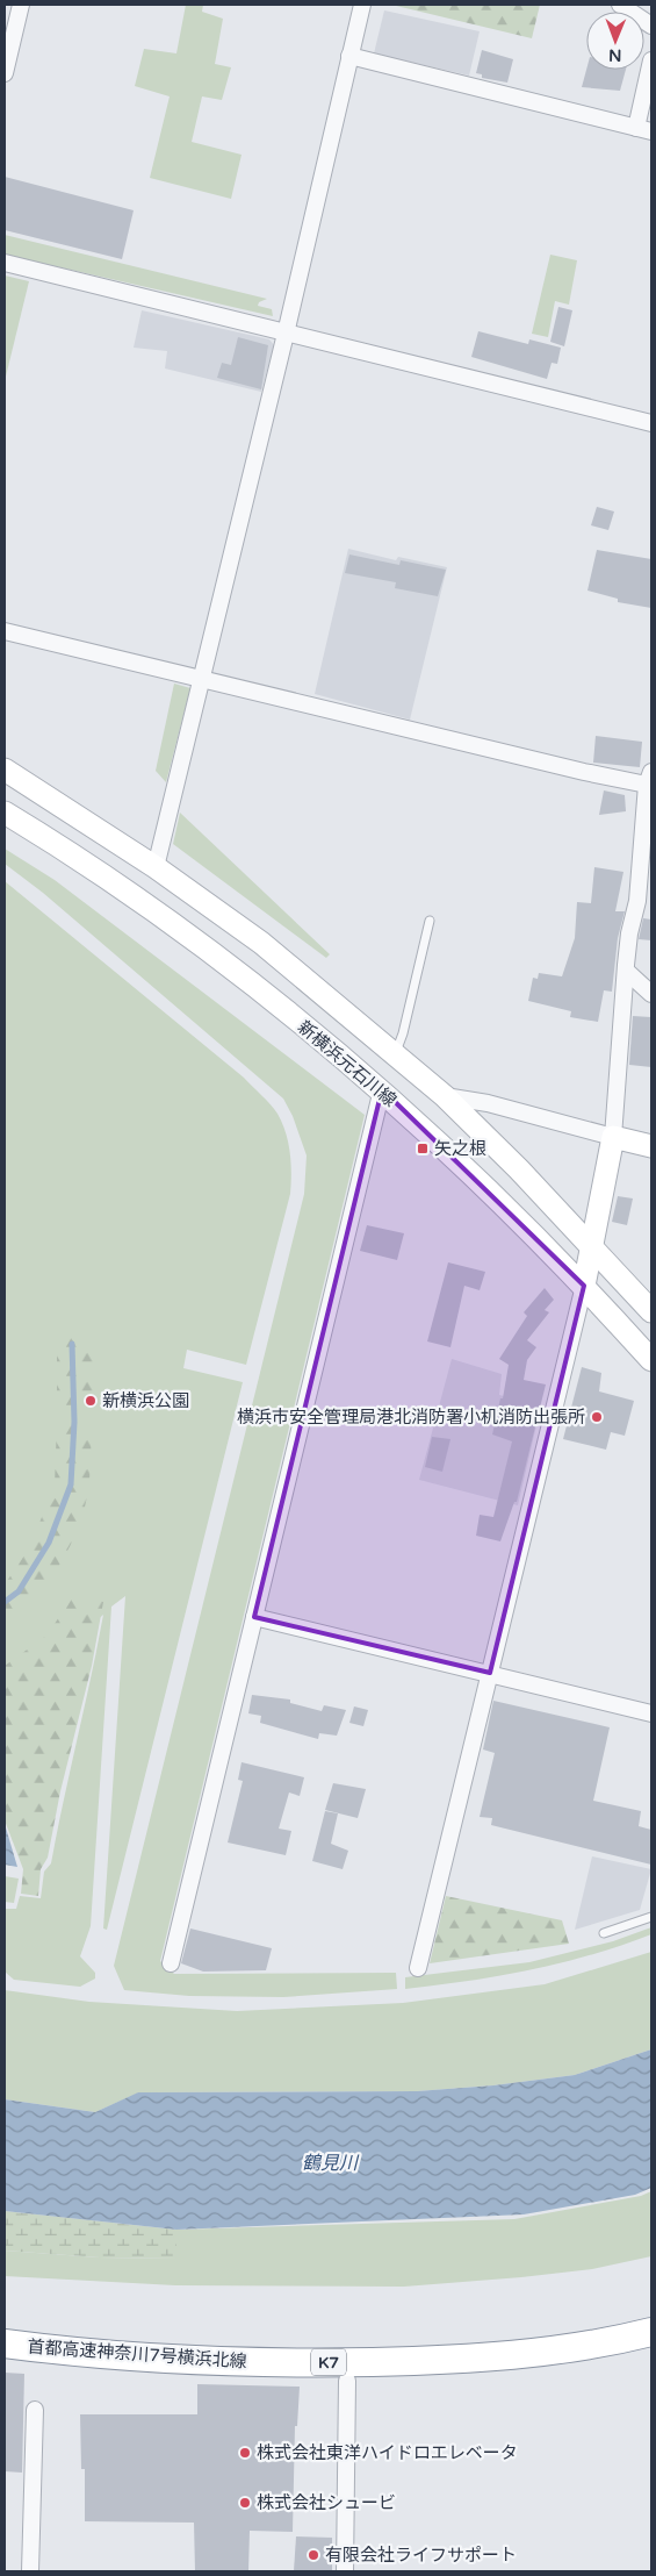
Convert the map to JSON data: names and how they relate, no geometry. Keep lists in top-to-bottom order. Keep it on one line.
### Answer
{"streets":{"highway":["首都高速神奈川7号横浜北線","K7"],"street":["新横浜元石川線"]},"water":["鶴見川"],"places":{"transit":["矢之根"],"other":["新横浜公園","横浜市安全管理局港北消防署小机消防出張所","株式会社東洋ハイドロエレベータ","株式会社シュービ","有限会社ライフサポート"]},"north":"bottom"}
